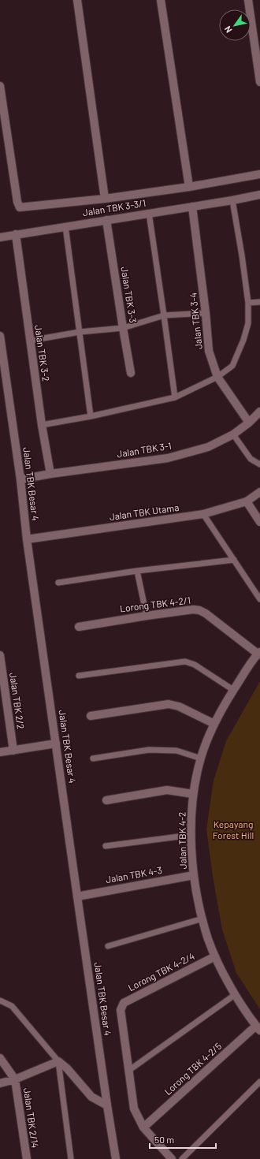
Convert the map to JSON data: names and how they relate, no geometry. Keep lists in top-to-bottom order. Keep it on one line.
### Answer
{"streets":{"street":["Jalan TBK 3-3/1","Jalan TBK 3-3","Jalan TBK 3-4","Jalan TBK 3-2","Jalan TBK 3-1","Jalan TBK Besar 4","Jalan TBK Utama","Lorong TBK 4-2/1","Jalan TBK 2/2","Jalan TBK 4-2","Jalan TBK 4-3","Lorong TBK 4-2/4","Lorong TBK 4-2/5","Jalan TBK 2/14"]},"crossings":[["Jalan TBK 3-3/1","Jalan TBK 3-3"],["Jalan TBK 3-3/1","Jalan TBK 3-4"],["Jalan TBK 3-3/1","Jalan TBK 3-2"],["Jalan TBK 3-4","Jalan TBK 3-1"],["Jalan TBK 3-2","Jalan TBK 3-1"],["Jalan TBK 3-1","Jalan TBK Besar 4"],["Jalan TBK Besar 4","Jalan TBK Utama"],["Jalan TBK Besar 4","Jalan TBK 4-3"],["Lorong TBK 4-2/1","Jalan TBK 4-2"],["Jalan TBK 4-2","Jalan TBK 4-3"],["Jalan TBK 4-2","Lorong TBK 4-2/4"],["Jalan TBK 4-2","Lorong TBK 4-2/5"]],"parks":["Kepayang Forest Hill"],"scale_bar":"50 m","north":"bottom left"}
